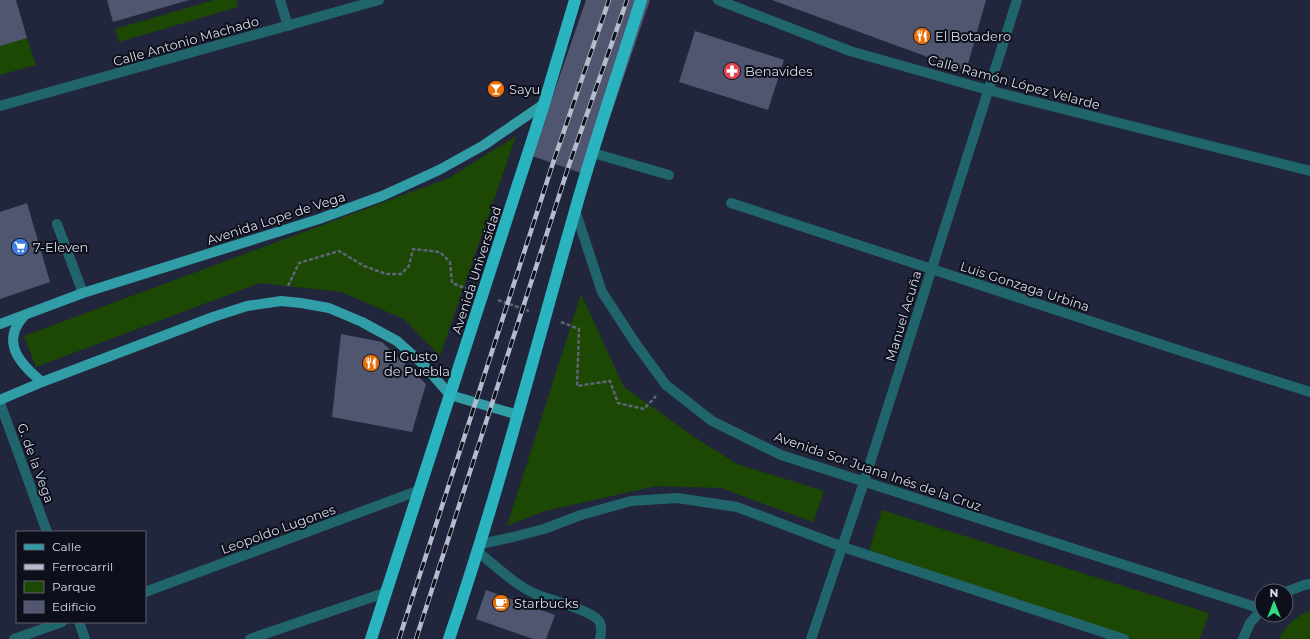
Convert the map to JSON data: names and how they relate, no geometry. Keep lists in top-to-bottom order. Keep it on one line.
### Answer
{"streets":{"highway":["Avenida Universidad"],"main road":["Avenida Lope de Vega"],"street":["Calle Antonio Machado","Calle Ramón López Velarde","Luis Gonzaga Urbina","Manuel Acuña","G. de la Vega","Avenida Sor Juana Inés de la Cruz","Leopoldo Lugones"]},"crossings":[["Calle Ramón López Velarde","Manuel Acuña"],["Avenida Lope de Vega","Avenida Universidad"],["Avenida Universidad","Leopoldo Lugones"],["Luis Gonzaga Urbina","Manuel Acuña"],["Manuel Acuña","Avenida Sor Juana Inés de la Cruz"]],"places":{"restaurant":["El Botadero","El Gusto de Puebla"],"pharmacy":["Benavides"],"bar":["Sayu"],"supermarket":["7-Eleven"],"cafe":["Starbucks"]},"legend":["Calle","Ferrocarril","Parque","Edificio"],"north":"top"}
